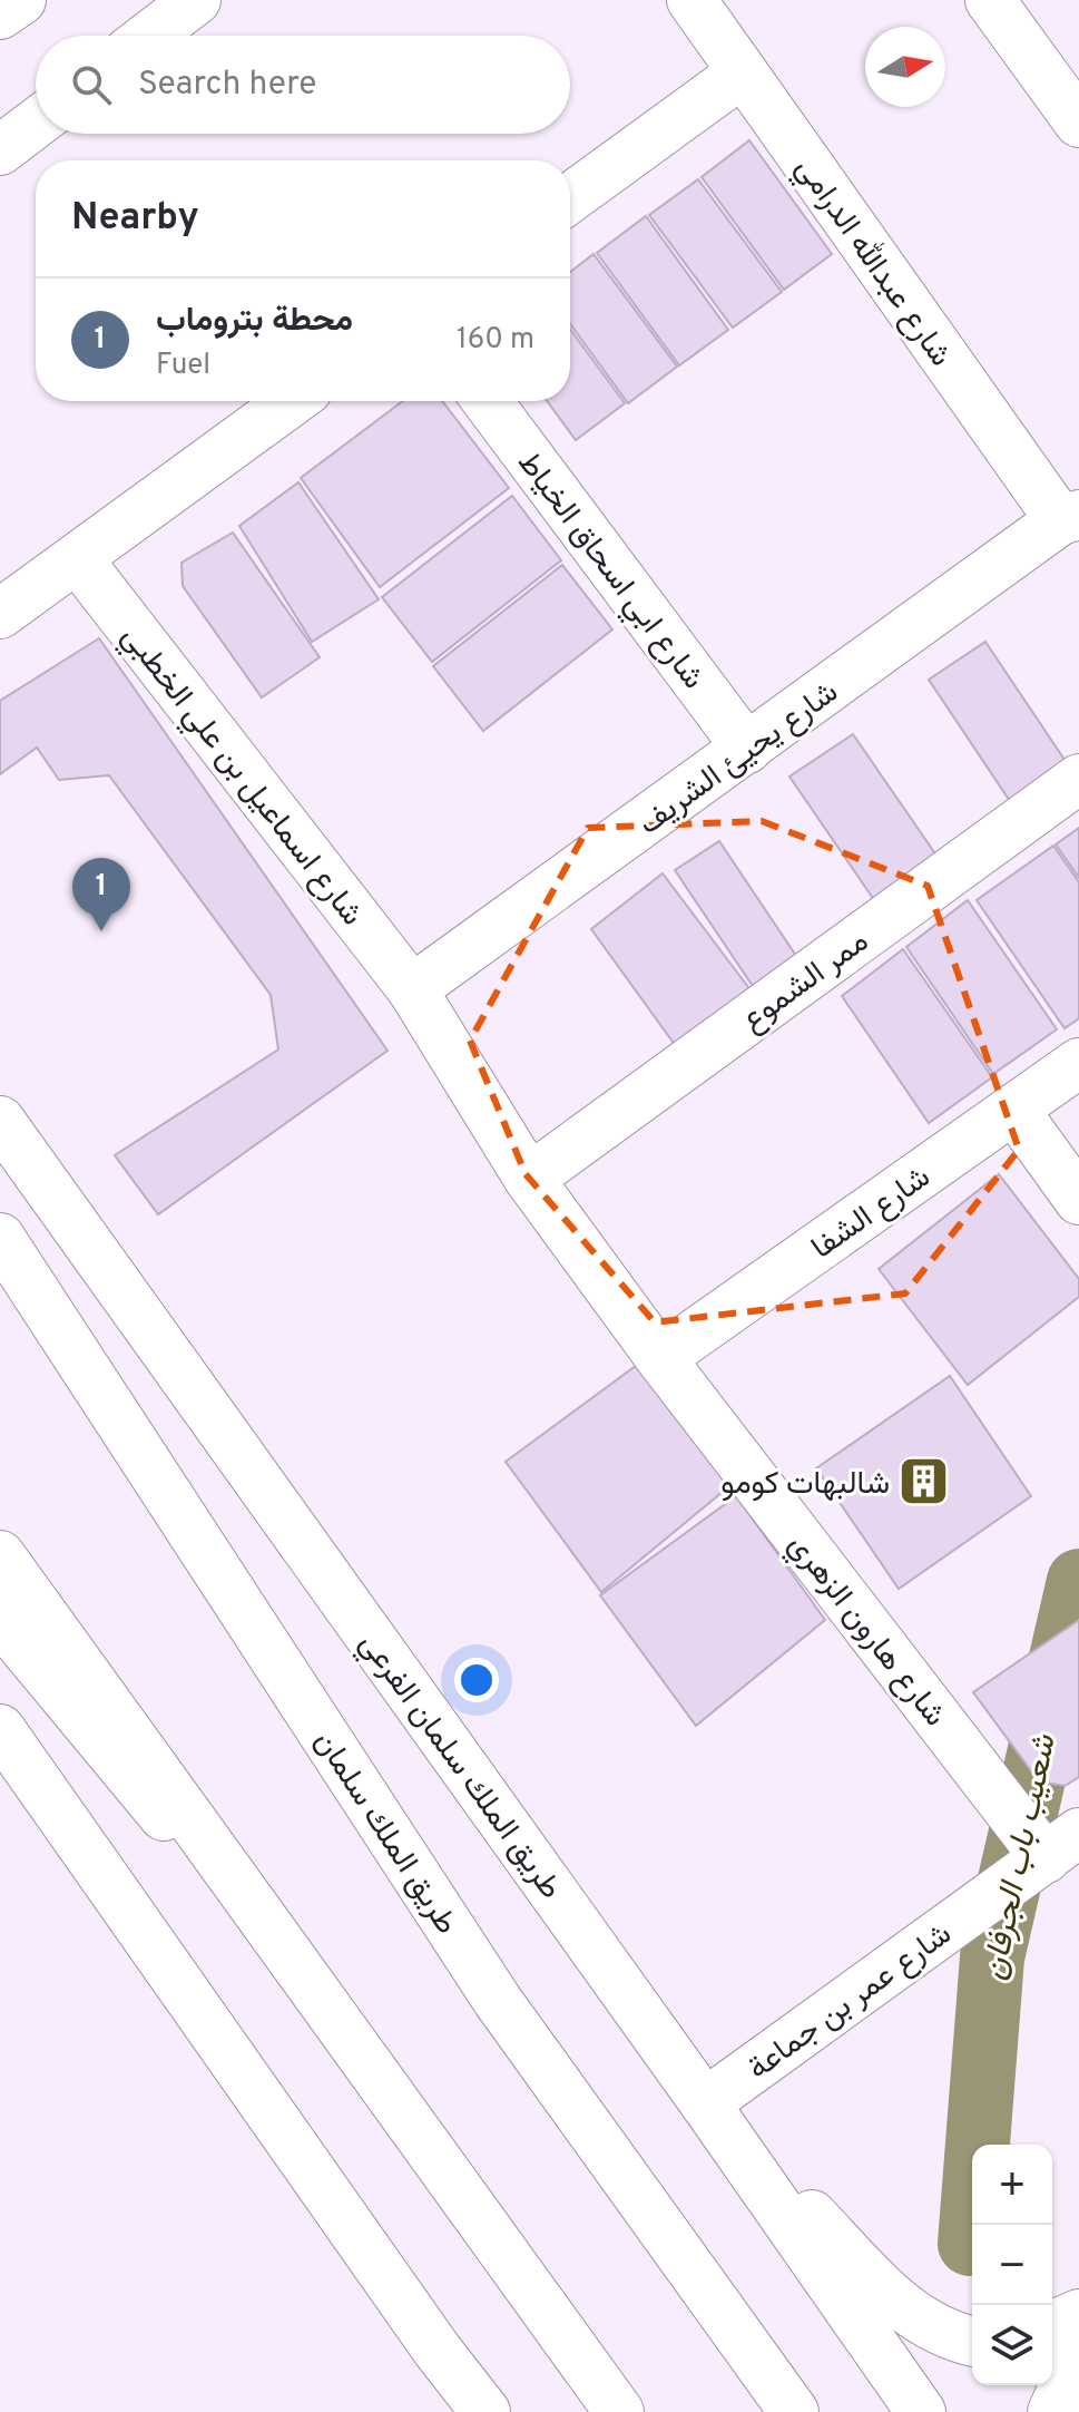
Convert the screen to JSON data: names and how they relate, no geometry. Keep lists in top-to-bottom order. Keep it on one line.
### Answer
{"streets":{"main road":["شارع عبدالله الدرامي","شارع ابي اسحاق الخياط","شارع يحيئ الشريف","شارع اسماعيل بن علي الخطبي","ممر الشموع","شارع الشفا","شارع هارون الزهري","طريق الملك سلمان الفرعي","طريق الملك سلمان","شارع عمر بن جماعة"]},"crossings":[["شارع عبدالله الدرامي","شارع يحيئ الشريف"],["شارع ابي اسحاق الخياط","شارع يحيئ الشريف"],["شارع يحيئ الشريف","شارع اسماعيل بن علي الخطبي"],["شارع اسماعيل بن علي الخطبي","ممر الشموع"],["شارع اسماعيل بن علي الخطبي","شارع هارون الزهري"],["ممر الشموع","شارع هارون الزهري"],["شارع الشفا","شارع هارون الزهري"],["شارع هارون الزهري","شارع عمر بن جماعة"],["طريق الملك سلمان الفرعي","شارع عمر بن جماعة"]],"water":["شعيب باب الجرفان"],"places":{"building":["شالبهات كومو"]},"north":"right","page":{"search":"Search here","heading":"Nearby","list":[{"mark":"1","name":"محطة بتروماب","note":"Fuel","value":"160 m"}],"pins":"1","map_buttons":["+","−"]}}
